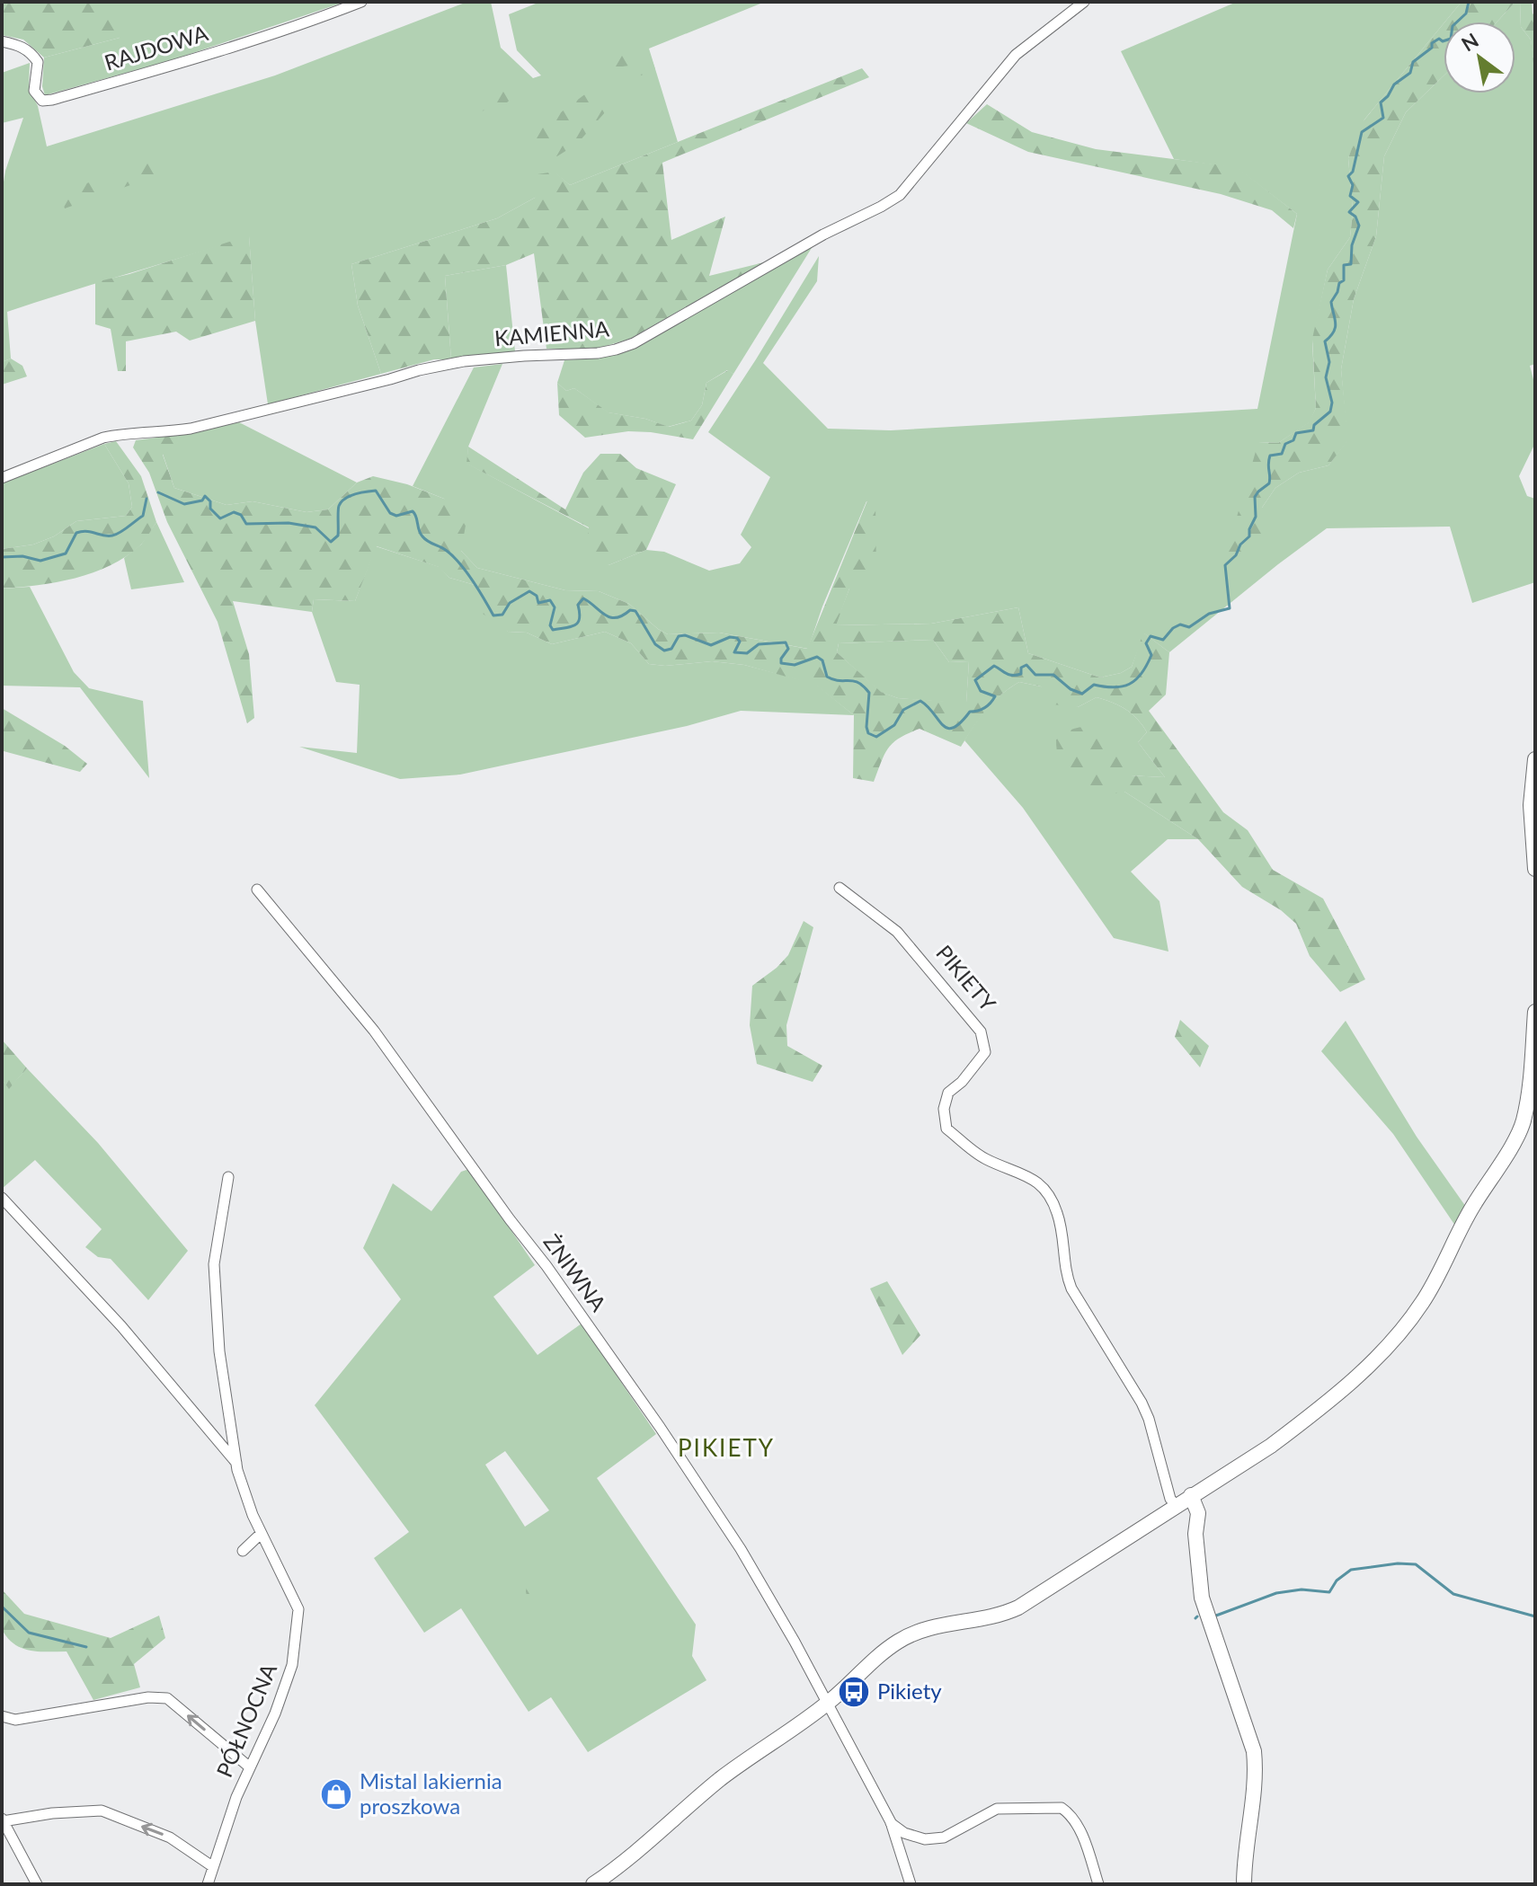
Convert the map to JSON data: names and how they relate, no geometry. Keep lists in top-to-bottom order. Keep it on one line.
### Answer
{"streets":{"street":["RAJDOWA","KAMIENNA","PIKIETY","ŻNIWNA","PÓŁNOCNA"]},"districts":["PIKIETY"],"places":{"bus stop":["Pikiety"],"shop":["Mistal lakiernia proszkowa"]},"north":"top left"}
